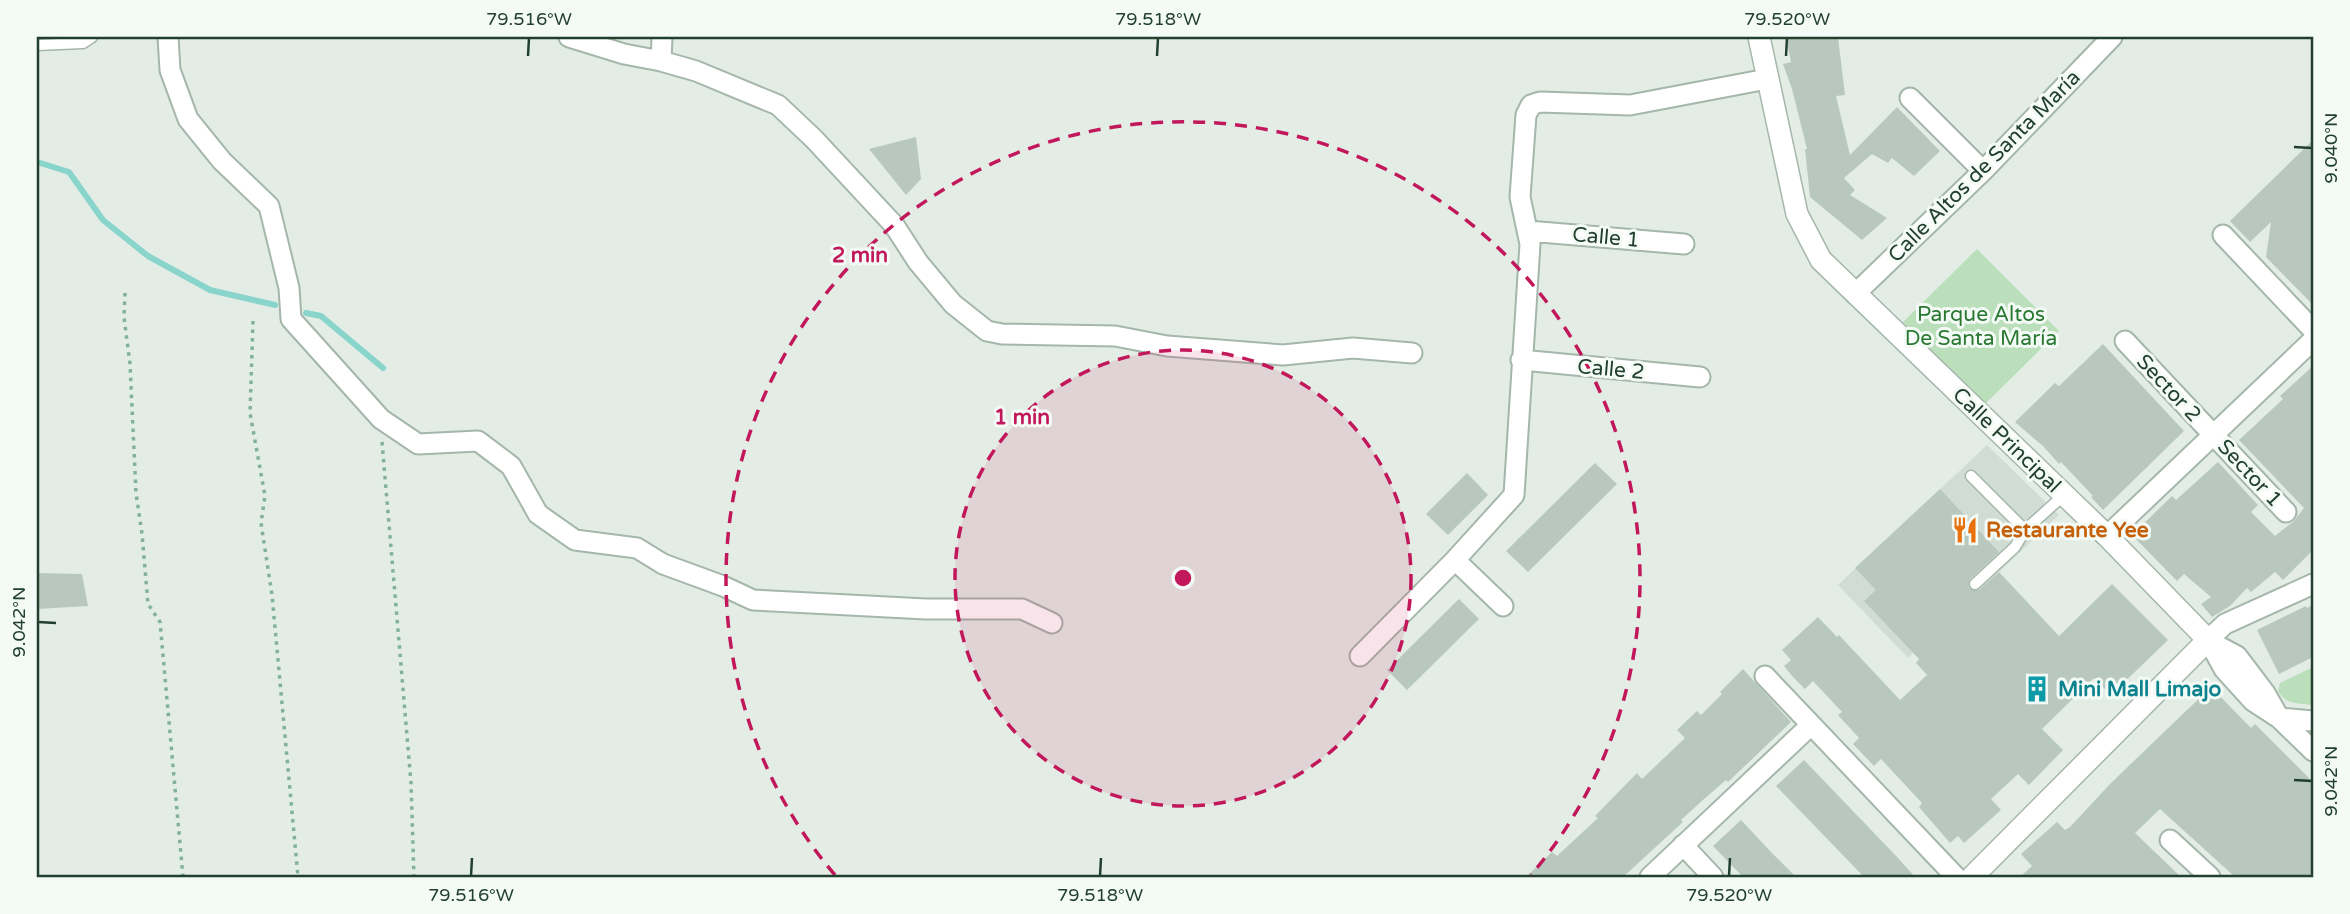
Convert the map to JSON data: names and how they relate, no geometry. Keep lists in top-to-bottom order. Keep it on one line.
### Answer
{"streets":{"street":["Calle Altos de Santa María","Calle 1","Calle 2","Sector 2","Calle Principal","Sector 1"]},"crossings":[["Calle Altos de Santa María","Calle Principal"],["Sector 2","Sector 1"]],"parks":["Parque Altos De Santa María"],"places":{"restaurant":["Restaurante Yee"],"building":["Mini Mall Limajo"]},"coordinates":["79.516°W","79.518°W","79.520°W","9.040°N","9.042°N"],"rings":["2 min","1 min"]}
